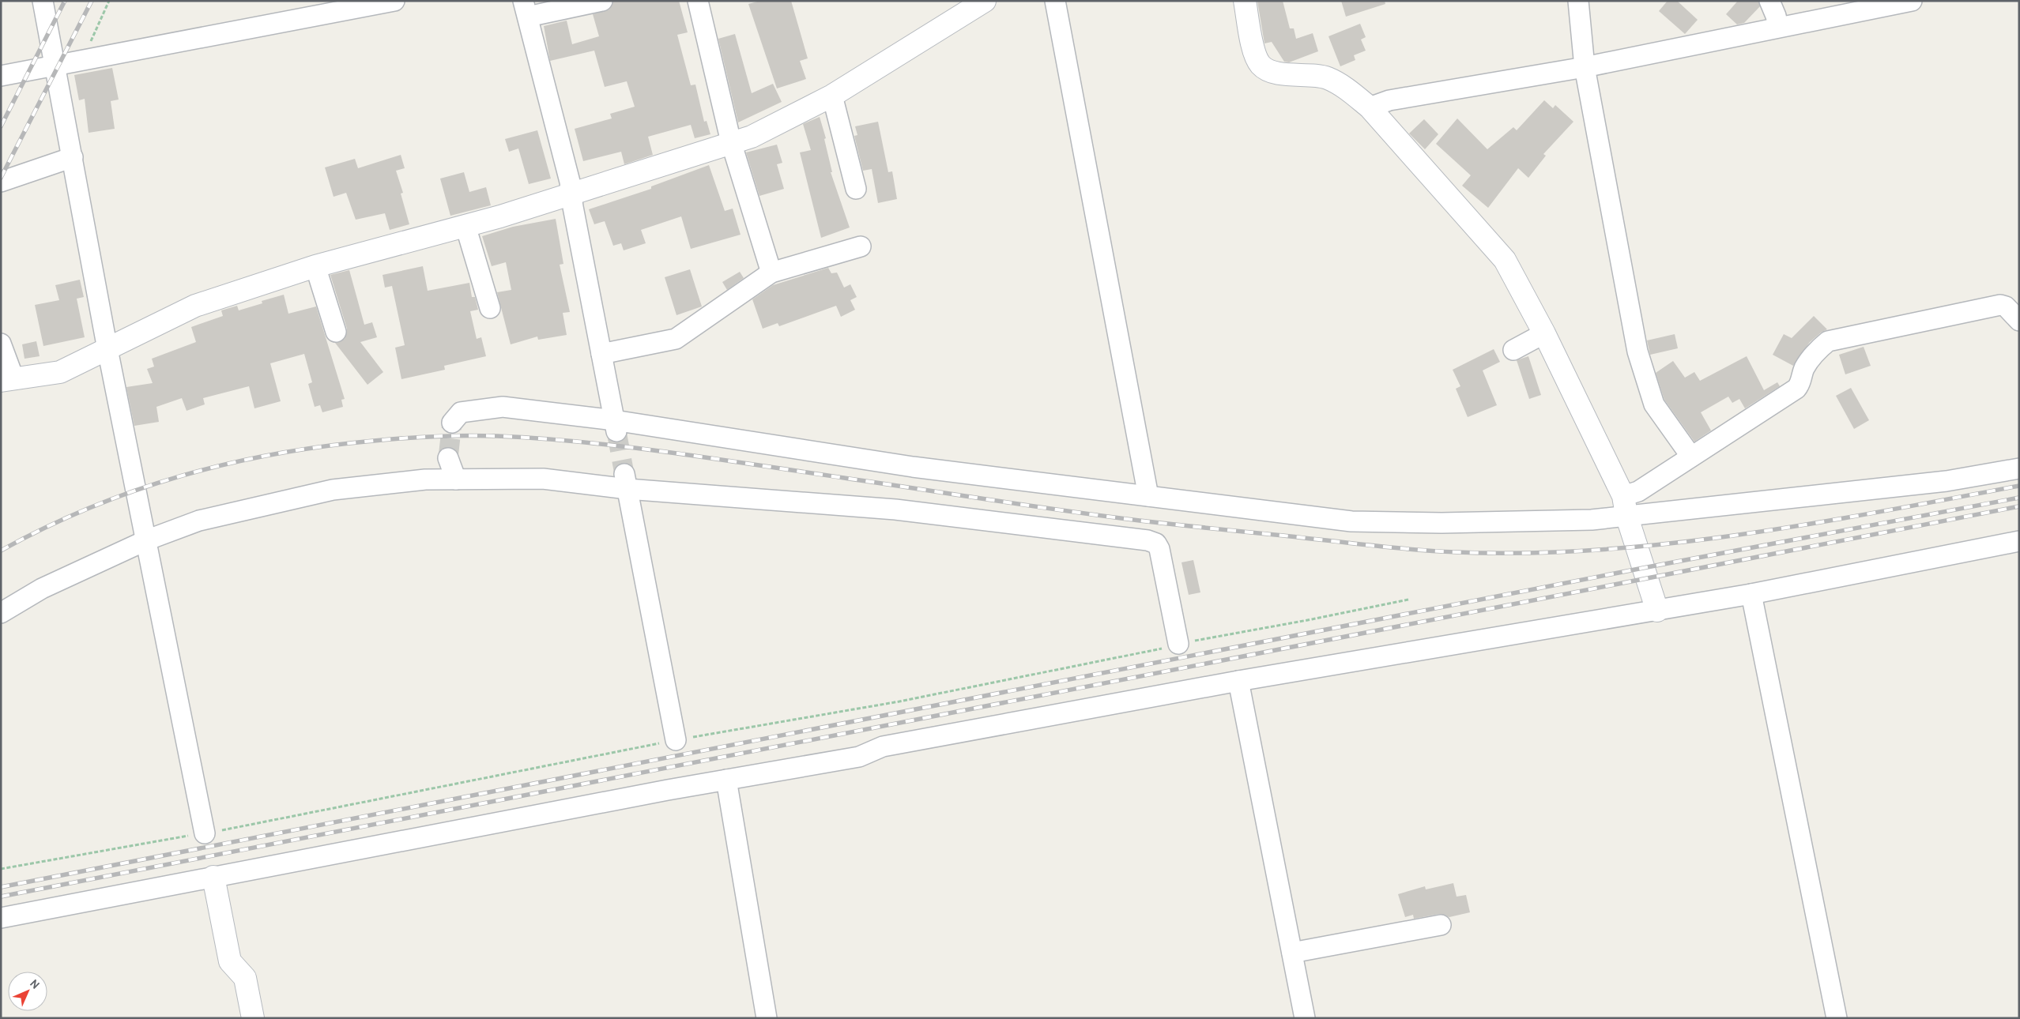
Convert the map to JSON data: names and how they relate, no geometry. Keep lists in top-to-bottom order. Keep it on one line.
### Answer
{"north":"top right"}
